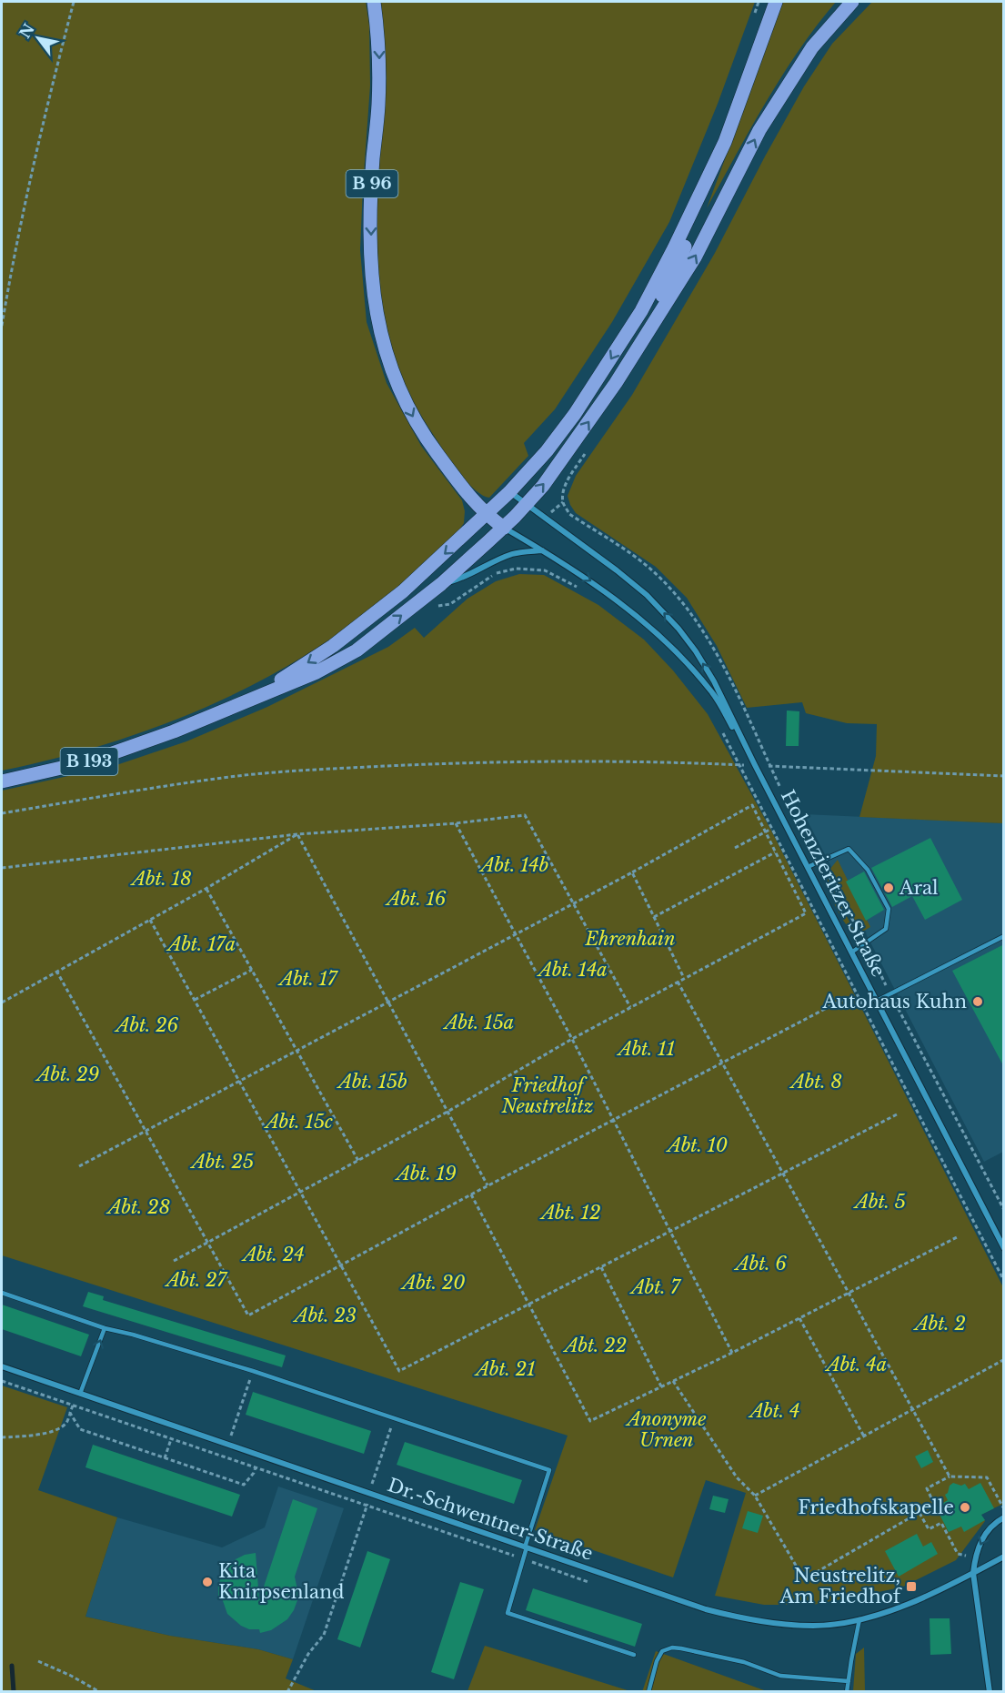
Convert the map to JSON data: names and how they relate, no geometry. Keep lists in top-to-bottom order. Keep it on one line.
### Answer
{"streets":{"main road":["B 96","B 193"],"street":["Hohenzieritzer Straße","Dr.-Schwentner-Straße"]},"crossings":[["B 96","B 193"],["B 193","Hohenzieritzer Straße"]],"parks":["Abt. 14b","Abt. 18","Abt. 16","Ehrenhain","Abt. 17a","Abt. 14a","Abt. 17","Abt. 15a","Abt. 26","Abt. 11","Abt. 29","Abt. 15b","Abt. 8","Friedhof Neustrelitz","Abt. 15c","Abt. 10","Abt. 25","Abt. 19","Abt. 5","Abt. 28","Abt. 12","Abt. 24","Abt. 6","Abt. 27","Abt. 20","Abt. 7","Abt. 23","Abt. 2","Abt. 22","Abt. 4a","Abt. 21","Abt. 4","Anonyme Urnen"],"places":{"other":["Aral","Autohaus Kuhn","Friedhofskapelle","Kita Knirpsenland"],"transit":["Neustrelitz, Am Friedhof"]},"north":"top left"}
